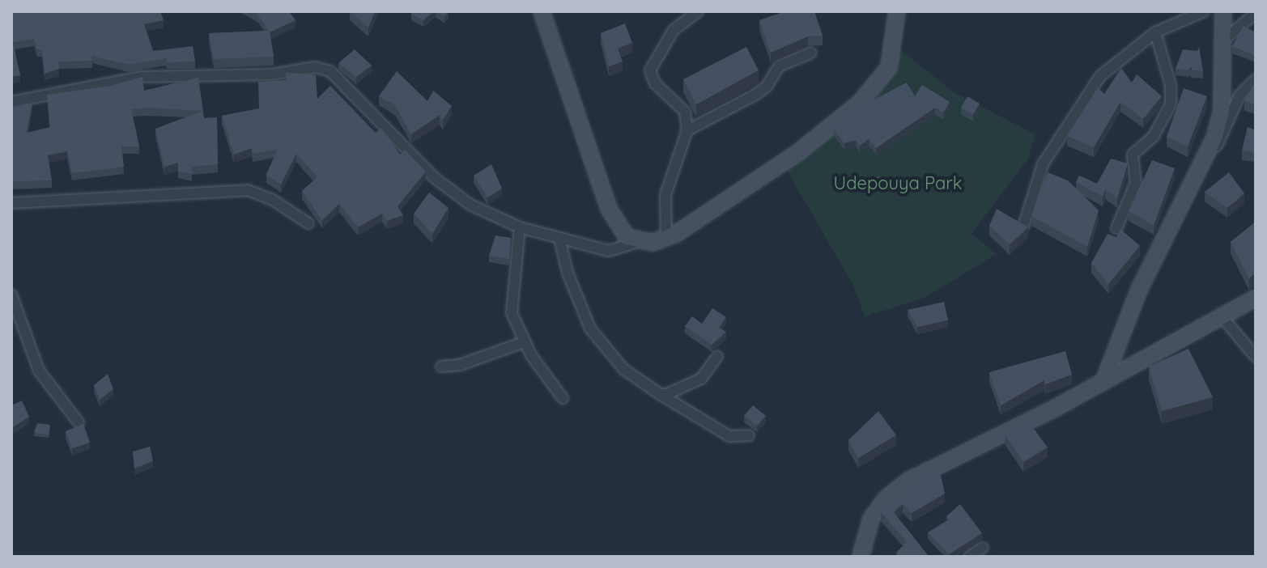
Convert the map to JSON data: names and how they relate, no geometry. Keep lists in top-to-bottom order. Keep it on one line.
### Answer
{"parks":["Udepouya Park"]}
